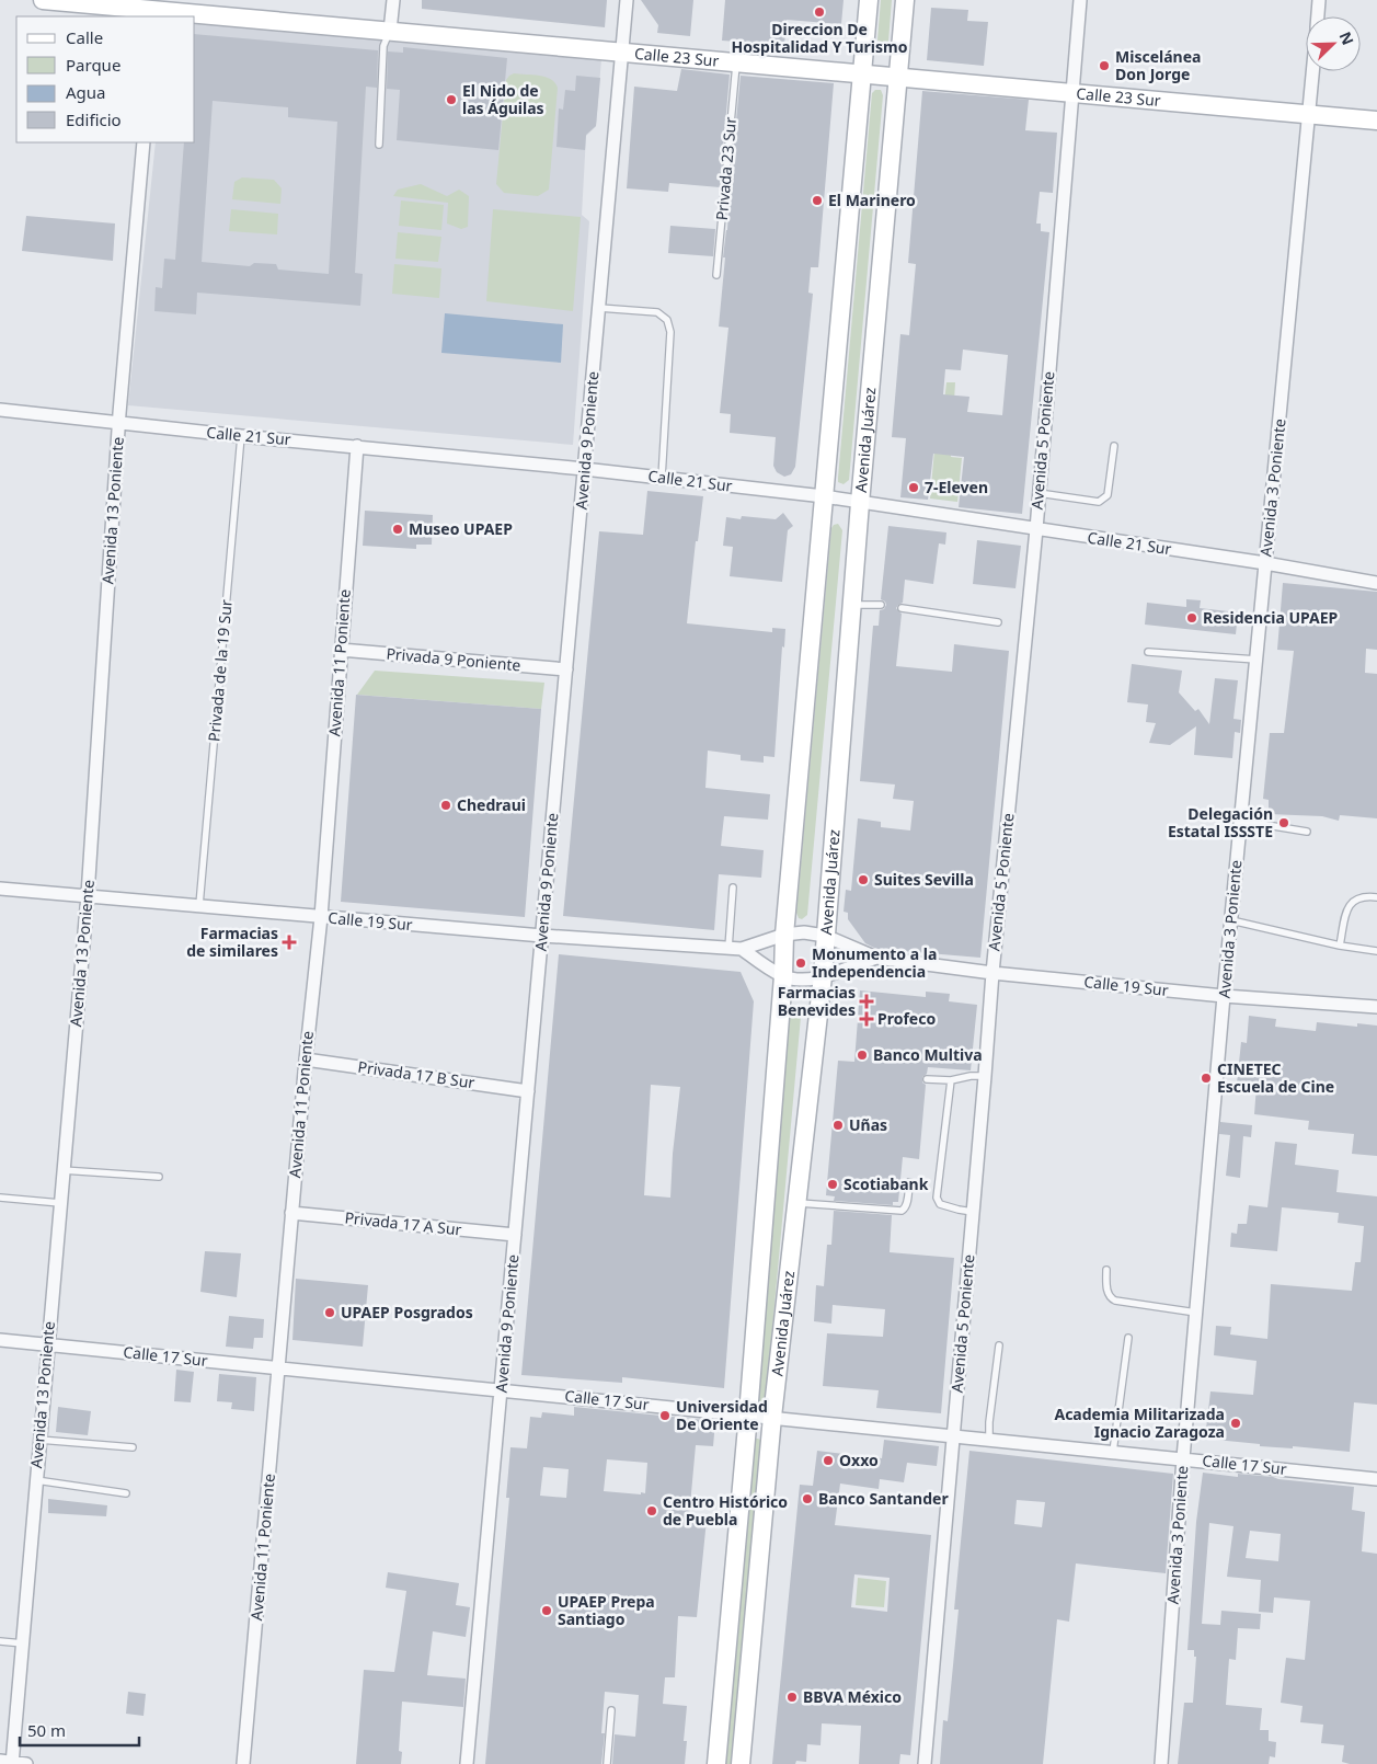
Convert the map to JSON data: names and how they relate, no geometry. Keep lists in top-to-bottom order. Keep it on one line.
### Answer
{"streets":{"main road":["Calle 23 Sur","Avenida Juárez"],"street":["Calle 21 Sur","Avenida 9 Poniente","Avenida 5 Poniente","Avenida 3 Poniente","Avenida 13 Poniente","Privada 9 Poniente","Avenida 11 Poniente","Calle 19 Sur","Privada 17 B Sur","Privada 17 A Sur","Calle 17 Sur"],"lane":["Privada 23 Sur","Privada de la 19 Sur"]},"crossings":[["Calle 23 Sur","Privada 23 Sur"],["Calle 23 Sur","Avenida 9 Poniente"],["Calle 23 Sur","Avenida Juárez"],["Calle 23 Sur","Avenida 5 Poniente"],["Calle 23 Sur","Avenida 3 Poniente"],["Calle 21 Sur","Avenida 9 Poniente"],["Calle 21 Sur","Avenida Juárez"],["Calle 21 Sur","Avenida 5 Poniente"],["Calle 21 Sur","Avenida 3 Poniente"],["Calle 21 Sur","Avenida 13 Poniente"],["Calle 21 Sur","Avenida 11 Poniente"],["Calle 21 Sur","Privada de la 19 Sur"],["Avenida 9 Poniente","Privada 9 Poniente"],["Avenida 9 Poniente","Calle 19 Sur"],["Avenida 9 Poniente","Privada 17 B Sur"],["Avenida 9 Poniente","Privada 17 A Sur"],["Avenida 9 Poniente","Calle 17 Sur"],["Avenida Juárez","Calle 19 Sur"],["Avenida Juárez","Calle 17 Sur"],["Avenida 5 Poniente","Calle 19 Sur"],["Avenida 5 Poniente","Calle 17 Sur"],["Avenida 3 Poniente","Calle 19 Sur"],["Avenida 3 Poniente","Calle 17 Sur"],["Avenida 13 Poniente","Calle 19 Sur"],["Avenida 13 Poniente","Calle 17 Sur"],["Privada 9 Poniente","Avenida 11 Poniente"],["Avenida 11 Poniente","Calle 19 Sur"],["Avenida 11 Poniente","Privada 17 B Sur"],["Avenida 11 Poniente","Privada 17 A Sur"],["Avenida 11 Poniente","Calle 17 Sur"],["Privada de la 19 Sur","Calle 19 Sur"]],"places":{"other":["Direccion De Hospitalidad Y Turismo","Miscelánea Don Jorge","El Nido de las Águilas","El Marinero","7-Eleven","Museo UPAEP","Residencia UPAEP","Chedraui","Delegación Estatal ISSSTE","Suites Sevilla","Monumento a la Independencia","Banco Multiva","CINETEC Escuela de Cine","Uñas","Scotiabank","UPAEP Posgrados","Universidad De Oriente","Academia Militarizada Ignacio Zaragoza","Oxxo","Banco Santander","Centro Histórico de Puebla","UPAEP Prepa Santiago","BBVA México"],"health":["Farmacias de similares","Farmacias Benevides","Profeco"]},"legend":["Calle","Parque","Agua","Edificio"],"scale_bar":"50 m","north":"top right"}
